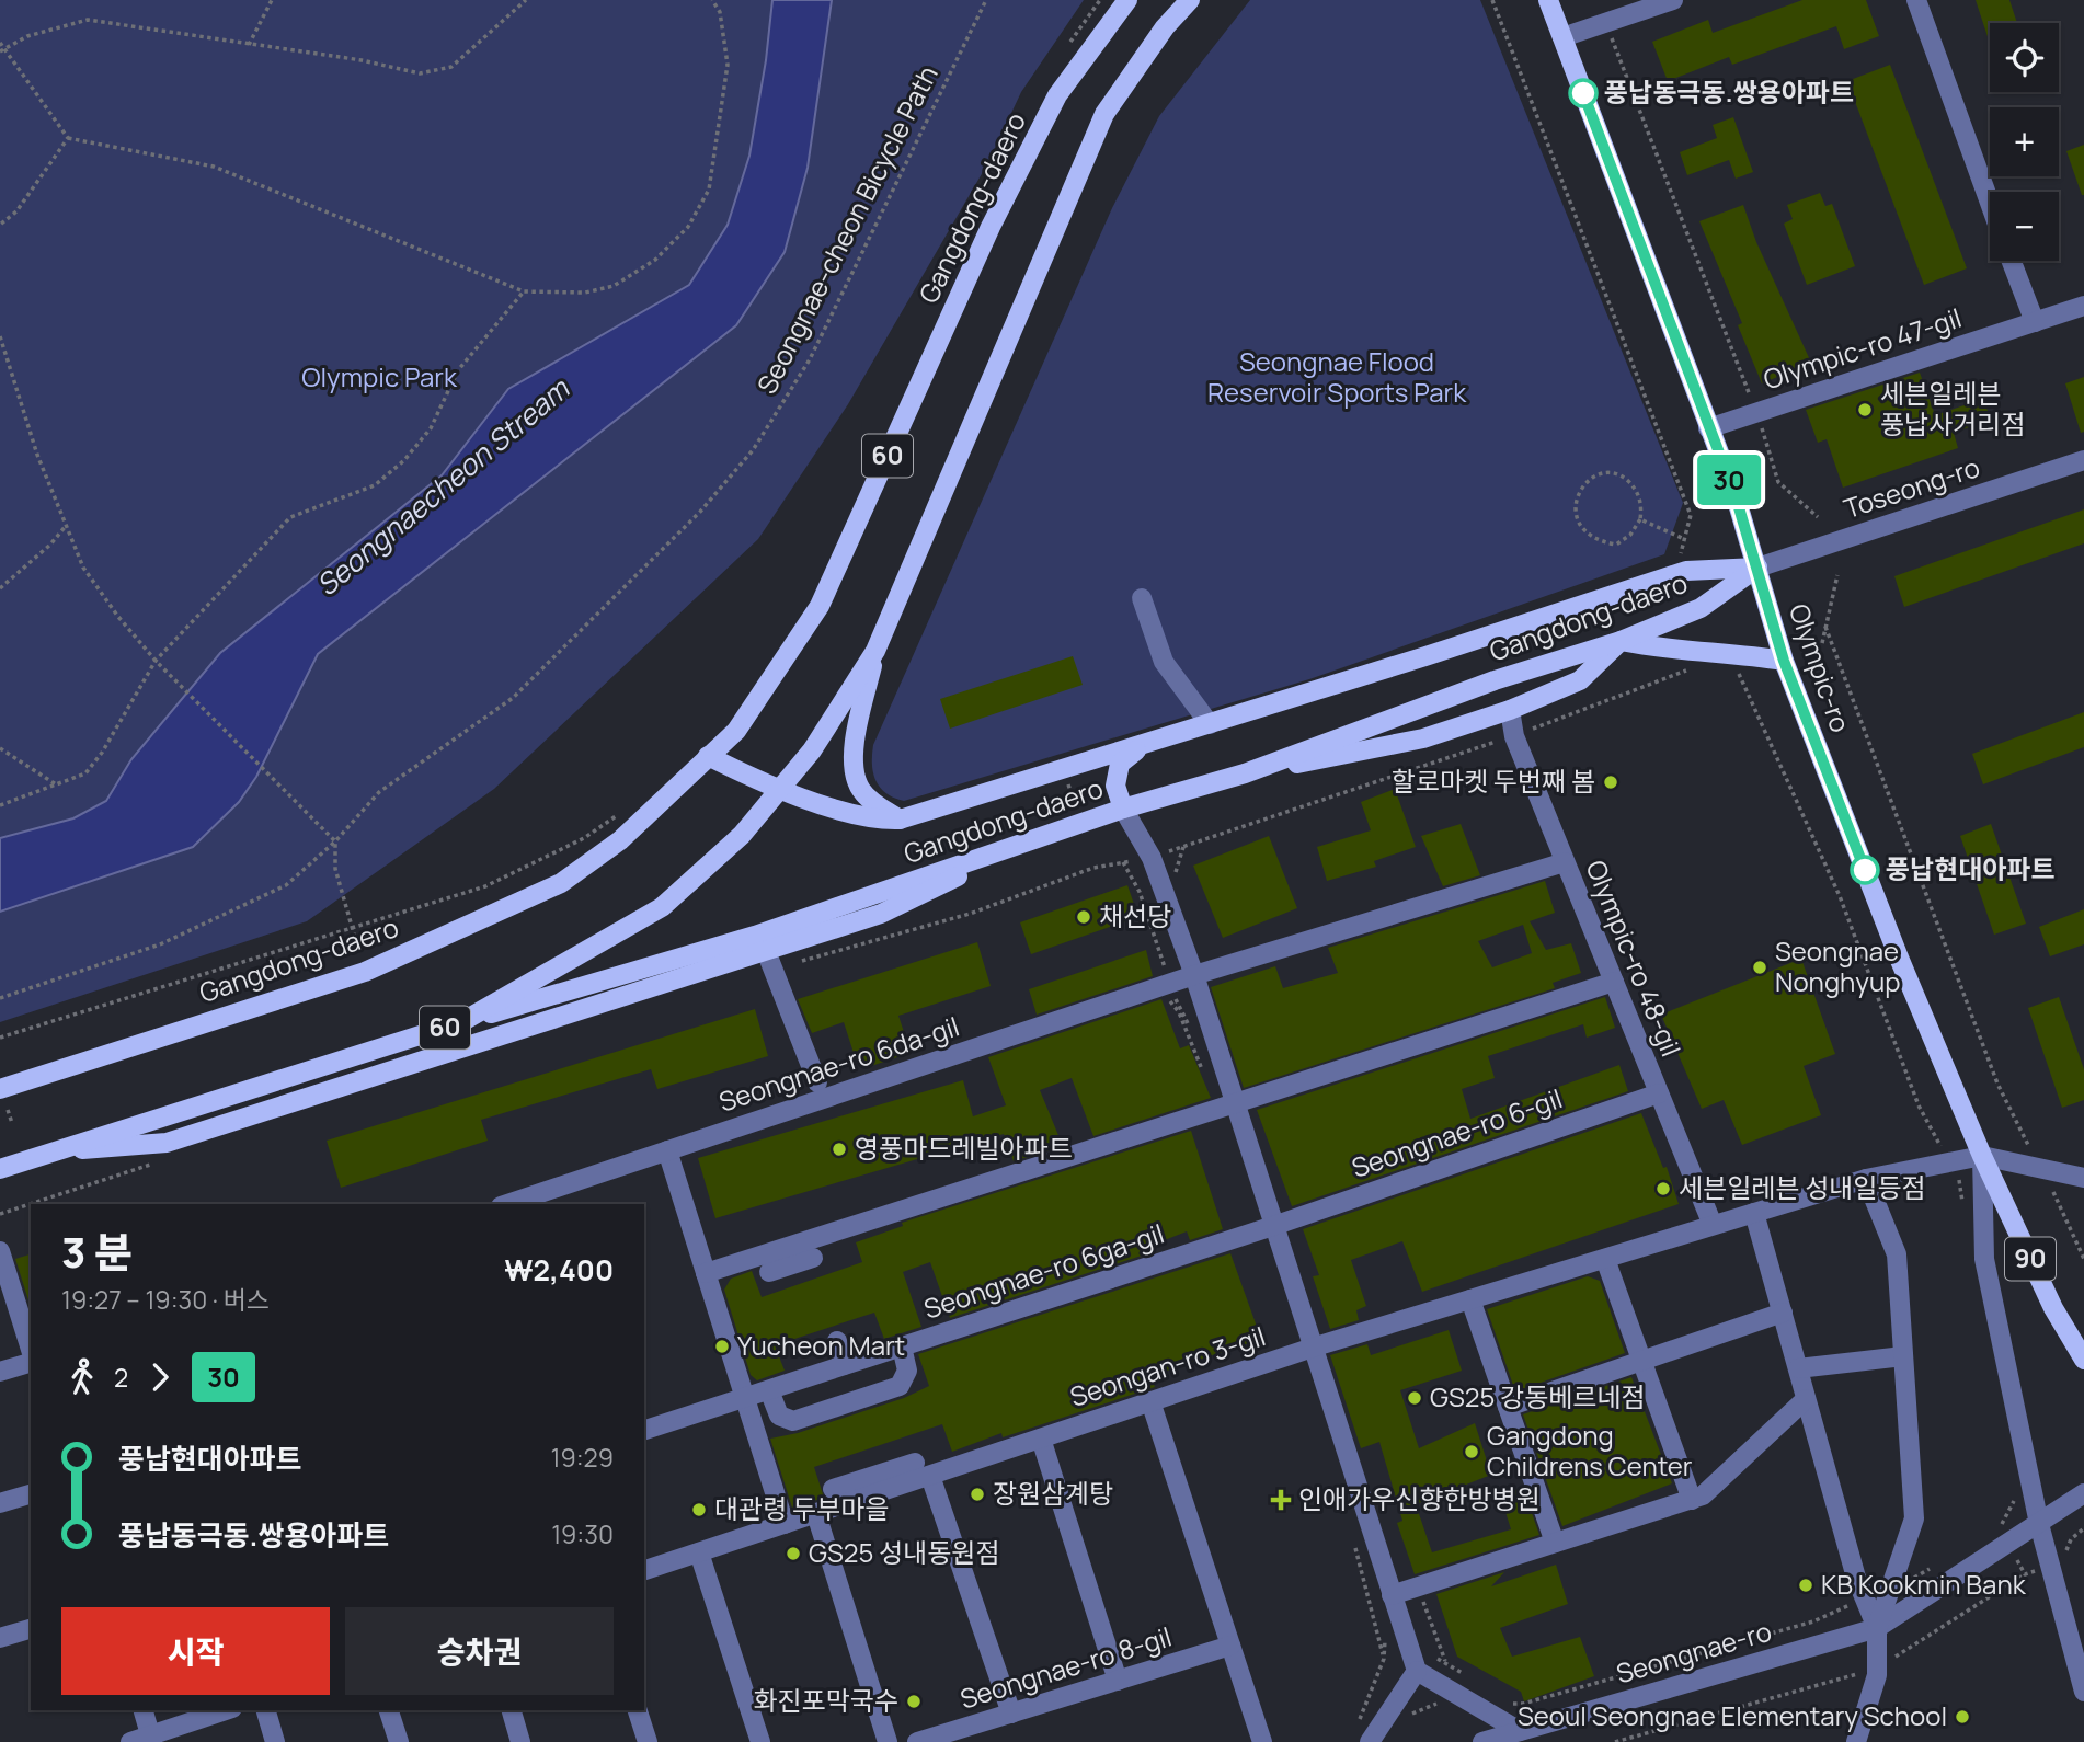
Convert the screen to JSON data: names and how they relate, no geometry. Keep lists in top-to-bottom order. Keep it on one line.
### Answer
{"streets":{"main road":["Gangdong-daero","60","Olympic-ro","90"],"street":["Olympic-ro 47-gil","Toseong-ro","Olympic-ro 48-gil","Seongnae-ro 6da-gil","Seongnae-ro 6-gil","Seongnae-ro 6ga-gil","Seongan-ro 3-gil","Seongnae-ro","Seongnae-ro 8-gil"],"path":["Seongnae-cheon Bicycle Path"]},"crossings":[["Gangdong-daero","Toseong-ro"],["Gangdong-daero","Olympic-ro"],["Olympic-ro 47-gil","Olympic-ro"],["Toseong-ro","Olympic-ro"],["Olympic-ro 48-gil","Seongnae-ro 6-gil"],["Seongnae-ro 6-gil","Seongnae-ro 6ga-gil"]],"water":["Seongnaecheon Stream"],"parks":["Seongnae Flood Reservoir Sports Park","Olympic Park"],"places":{"other":["풍납동극동.쌍용아파트","세븐일레븐 풍납사거리점","할로마켓 두번째 봄","풍납현대아파트","채선당","Seongnae Nonghyup","영풍마드레빌아파트","세븐일레븐 성내일등점","Yucheon Mart","GS25 강동베르네점","Gangdong Childrens Center","장원삼계탕","대관령 두부마을","GS25 성내동원점","KB Kookmin Bank","화진포막국수","Seoul Seongnae Elementary School"],"health":["인애가우신향한방병원"]},"lines":["bus line 30"],"page":{"on_map":"30","map_buttons":["+","−"],"heading":["3 분","19:27 – 19:30 · 버스","₩2,400"],"legs":["2","30"],"list":[{"name":"풍납현대아파트","value":"19:29"},{"name":"풍납동극동.쌍용아파트","value":"19:30"}],"buttons":["시작","승차권"]}}
